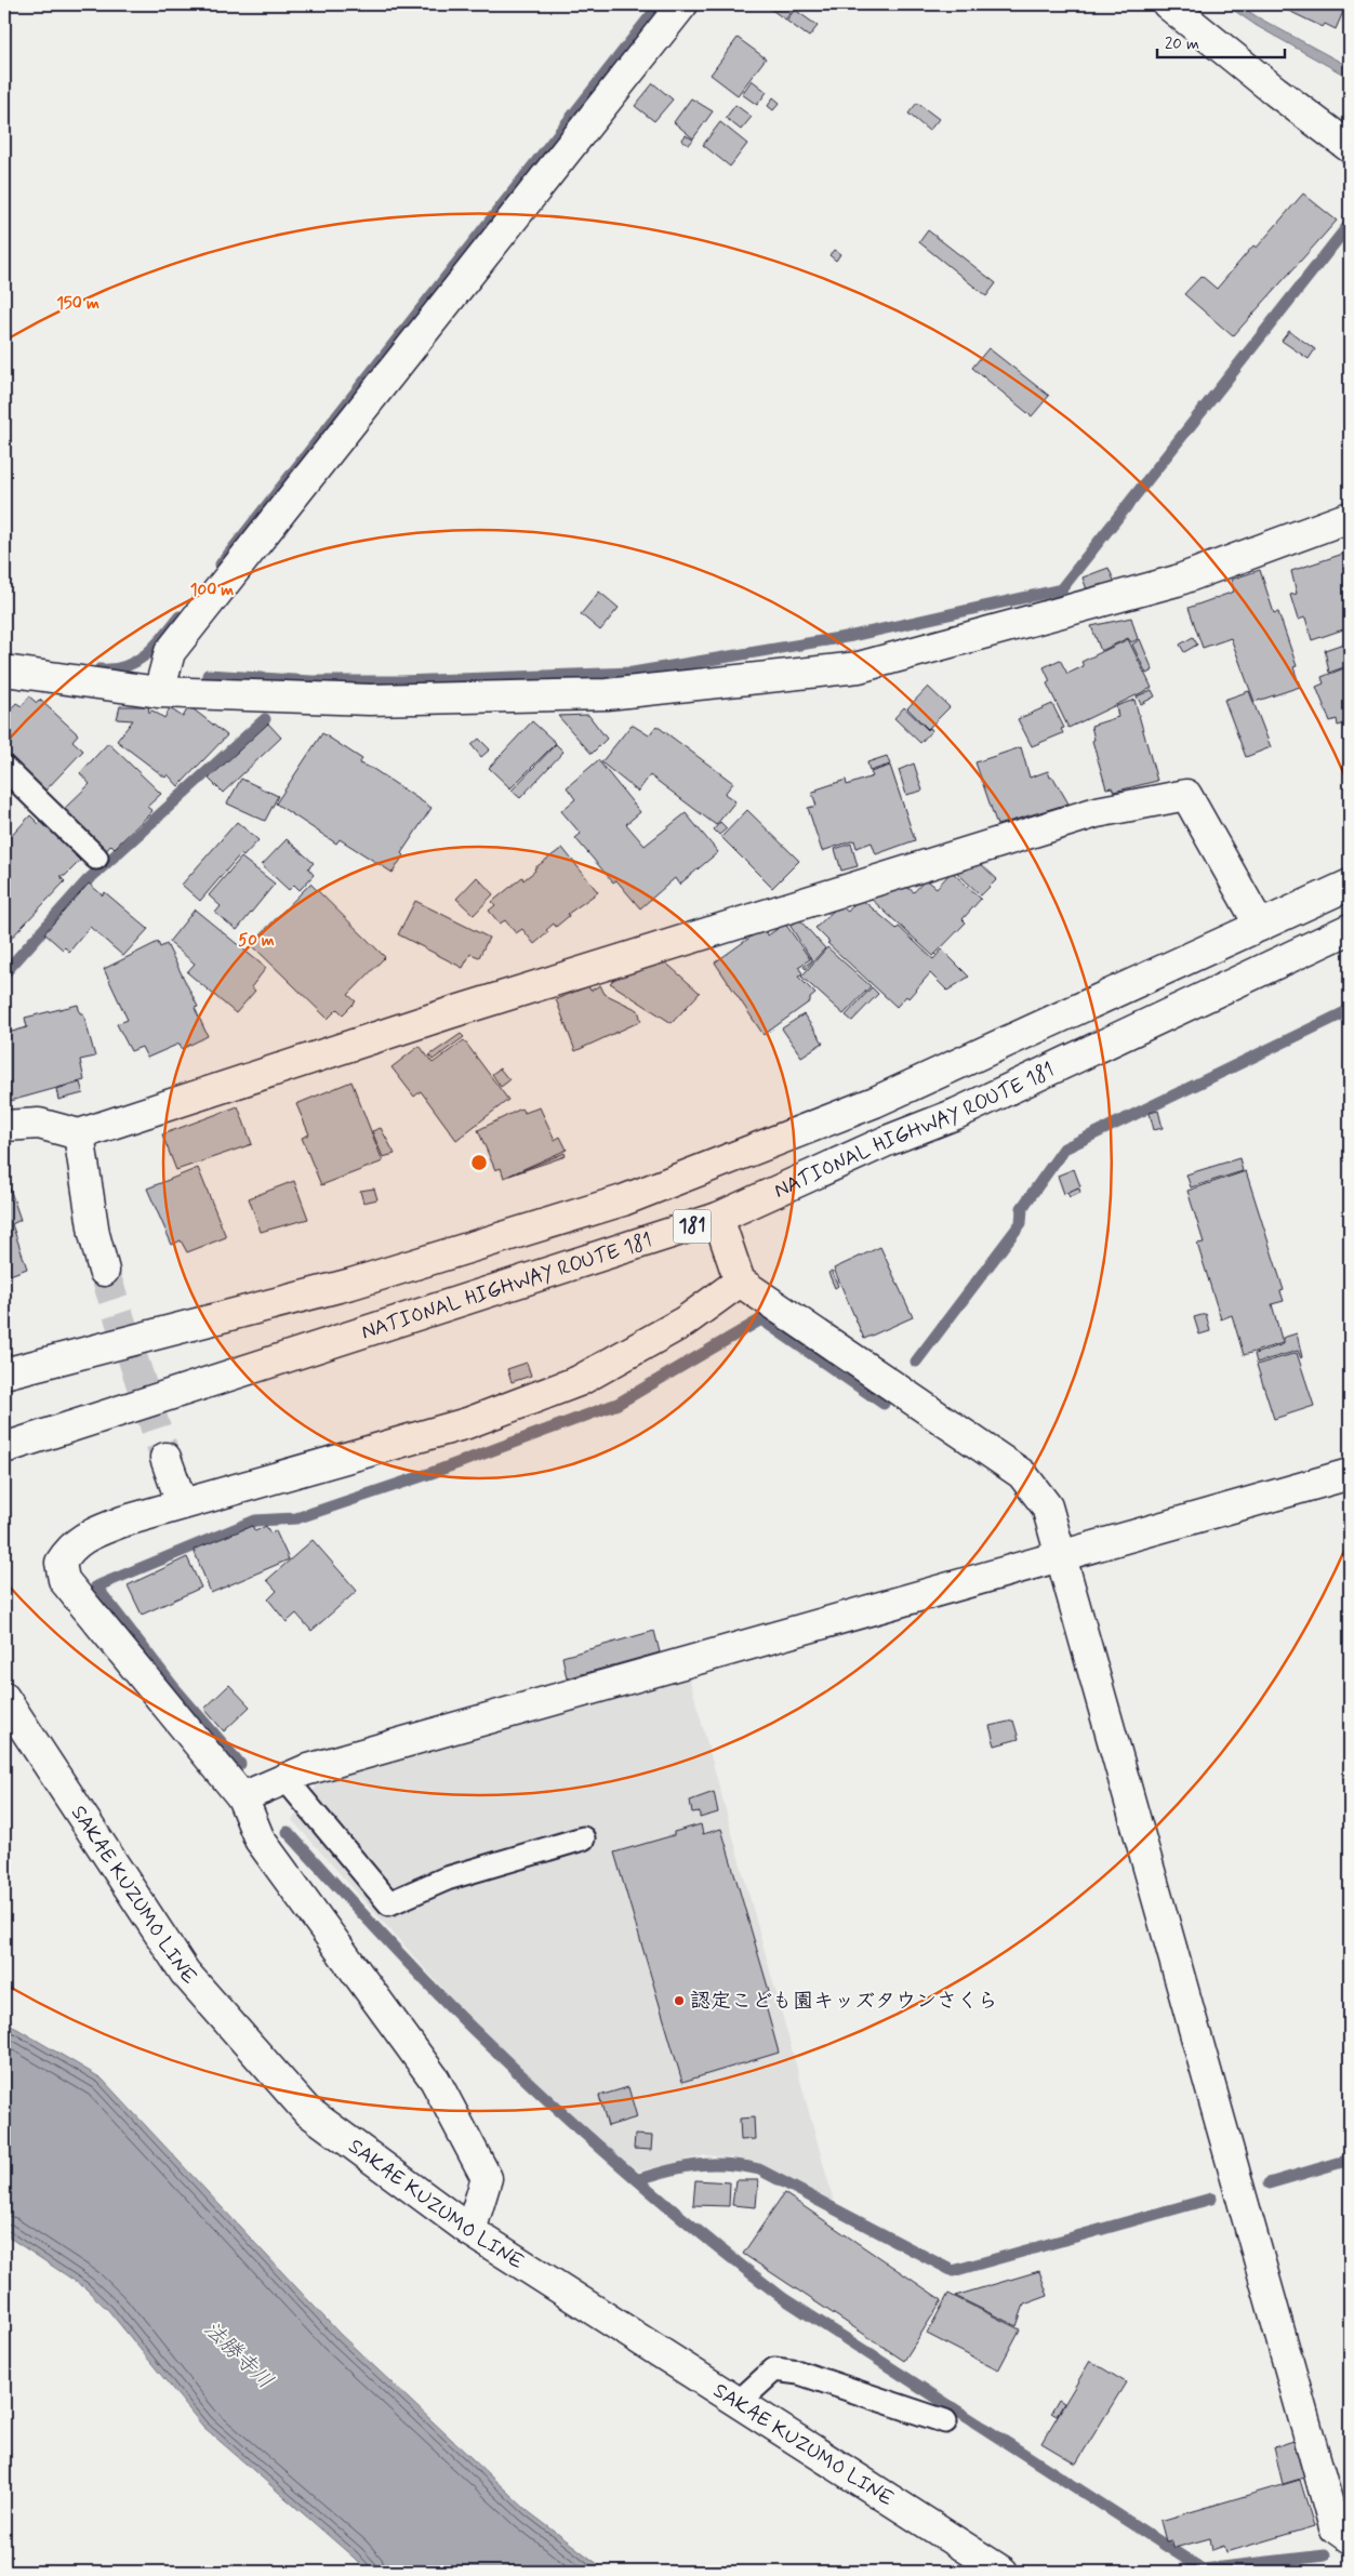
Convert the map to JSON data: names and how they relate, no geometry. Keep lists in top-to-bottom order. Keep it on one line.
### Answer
{"streets":{"main road":["NATIONAL HIGHWAY ROUTE 181","181","SAKAE KUZUMO LINE"]},"water":["法勝寺川"],"places":["認定こども園キッズタウンさくら"],"scale_bar":"20 m","rings":["150 m","100 m","50 m"]}
